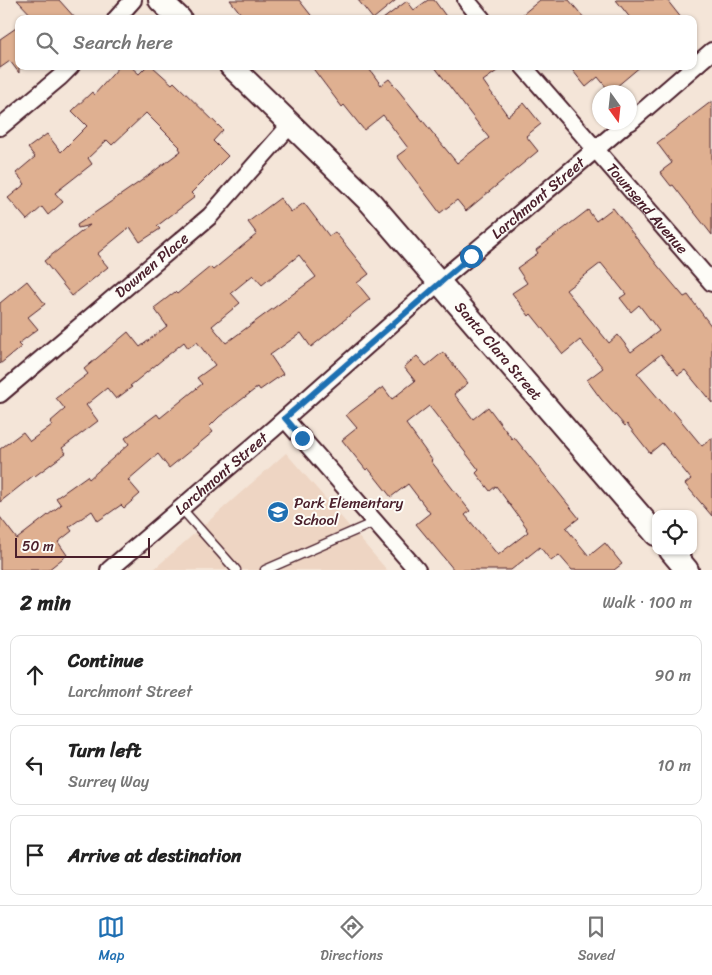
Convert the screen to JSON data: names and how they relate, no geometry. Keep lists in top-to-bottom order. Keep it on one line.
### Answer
{"streets":{"main road":["Santa Clara Street"],"street":["Larchmont Street","Townsend Avenue","Downen Place"]},"crossings":[["Larchmont Street","Townsend Avenue"],["Larchmont Street","Santa Clara Street"],["Downen Place","Santa Clara Street"]],"places":{"school or university":["Park Elementary School"]},"scale_bar":"50 m","north":"bottom","page":{"search":"Search here","scale":"50 m","heading":["2 min","Walk · 100 m"],"list":[["Continue","Larchmont Street","90 m"],["Turn left","Surrey Way","10 m"],"Arrive at destination"],"nav":["Map","Directions","Saved"]}}
